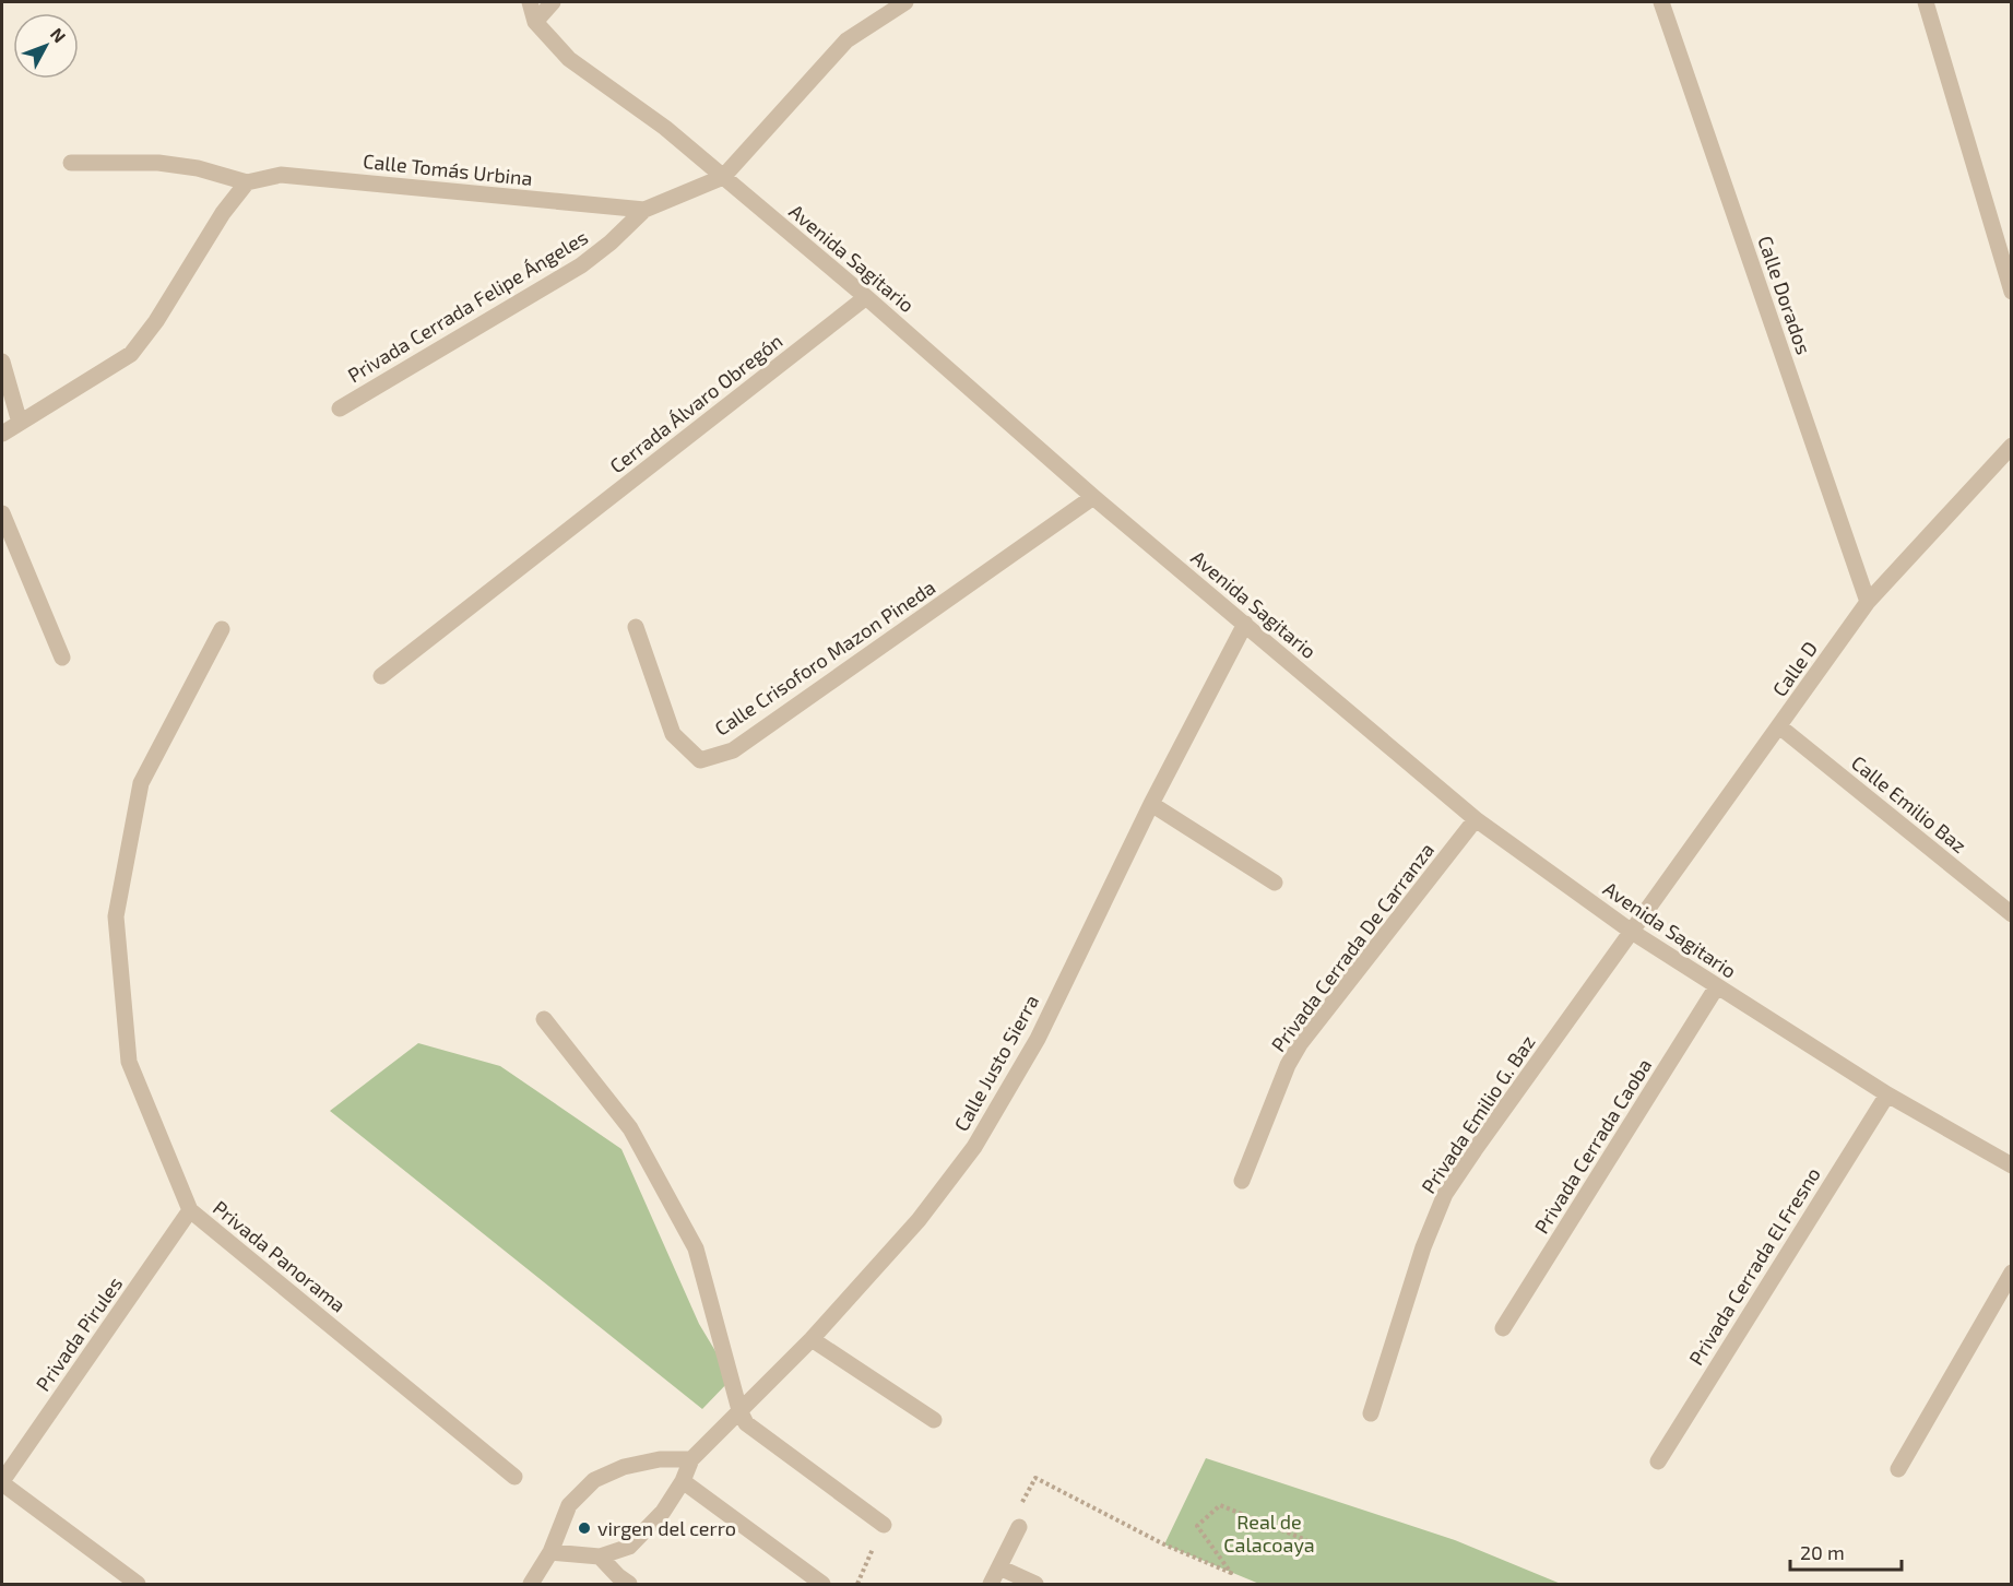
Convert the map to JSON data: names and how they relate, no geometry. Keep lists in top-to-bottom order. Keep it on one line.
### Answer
{"streets":{"street":["Calle Tomás Urbina","Avenida Sagitario","Calle Dorados","Privada Cerrada Felipe Ángeles","Cerrada Álvaro Obregón","Calle Crisoforo Mazon Pineda","Calle D","Calle Emilio Baz","Privada Cerrada De Carranza","Calle Justo Sierra","Privada Emilio G. Baz","Privada Cerrada Caoba","Privada Panorama","Privada Cerrada El Fresno","Privada Pirules"]},"crossings":[["Calle Tomás Urbina","Privada Cerrada Felipe Ángeles"],["Avenida Sagitario","Cerrada Álvaro Obregón"],["Avenida Sagitario","Calle Crisoforo Mazon Pineda"],["Avenida Sagitario","Calle D"],["Avenida Sagitario","Privada Cerrada De Carranza"],["Avenida Sagitario","Calle Justo Sierra"],["Avenida Sagitario","Privada Emilio G. Baz"],["Avenida Sagitario","Privada Cerrada Caoba"],["Avenida Sagitario","Privada Cerrada El Fresno"],["Calle Dorados","Calle D"],["Calle D","Calle Emilio Baz"],["Calle D","Privada Emilio G. Baz"],["Privada Panorama","Privada Pirules"]],"parks":["Real de Calacoaya"],"places":["virgen del cerro"],"scale_bar":"20 m","north":"top right"}
